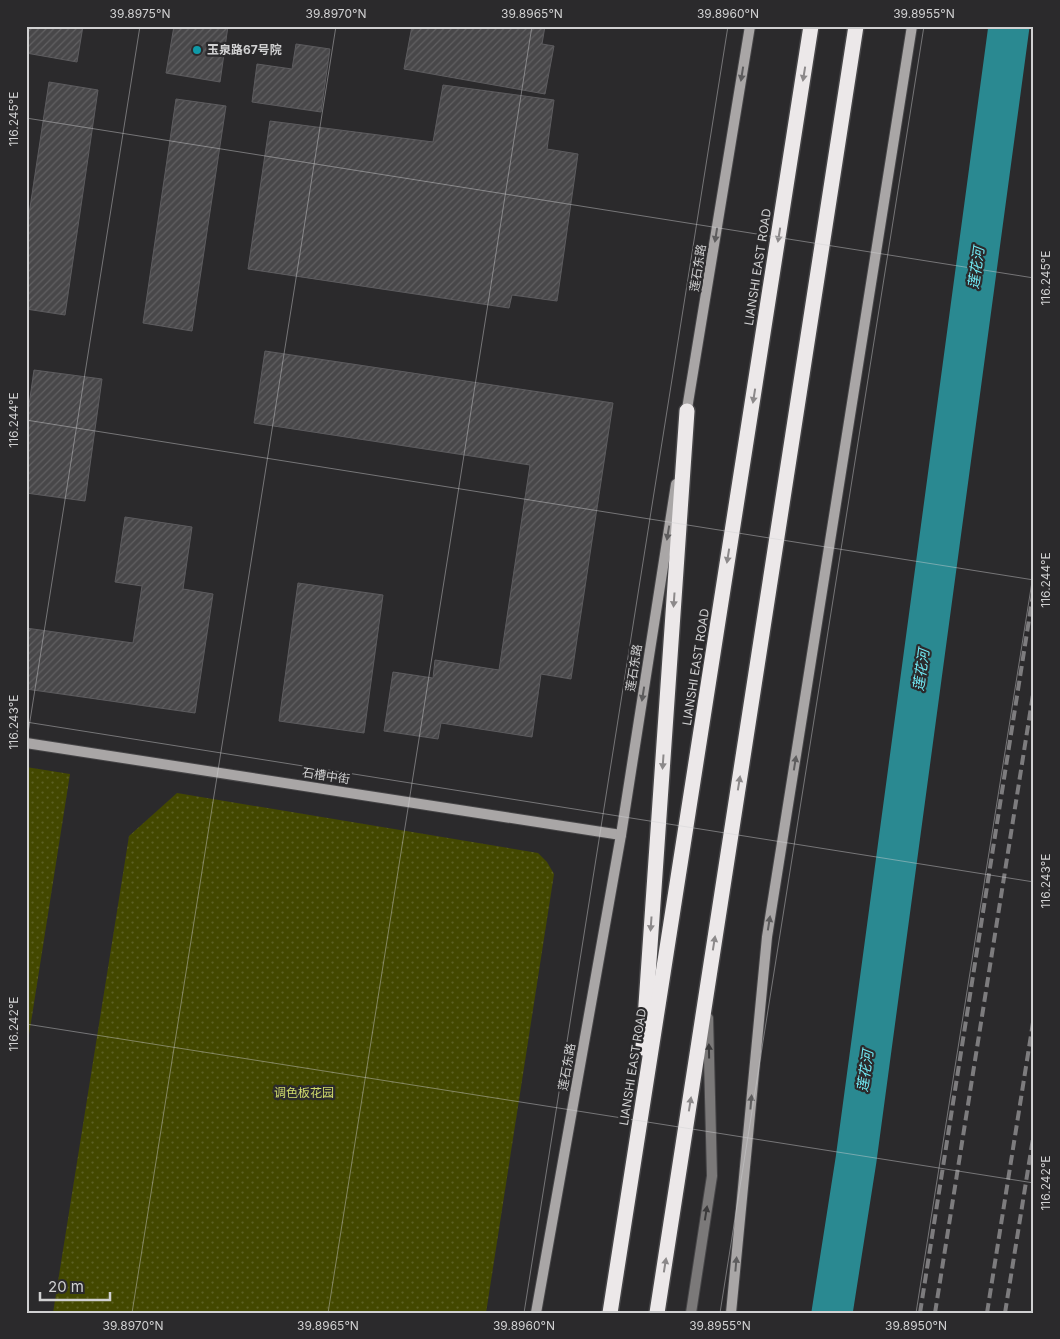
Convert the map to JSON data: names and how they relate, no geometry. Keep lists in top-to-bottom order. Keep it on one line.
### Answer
{"streets":{"highway":["LIANSHI EAST ROAD"],"street":["莲石东路","石槽中街"]},"crossings":[["莲石东路","石槽中街"]],"one_way":["莲石东路"],"water":["莲花河"],"parks":["调色板花园"],"places":["玉泉路67号院"],"scale_bar":"20 m","coordinates":["39.8975°N","39.8970°N","39.8965°N","39.8960°N","39.8955°N","116.245°E","116.244°E","116.243°E","116.242°E","39.8950°N"]}
